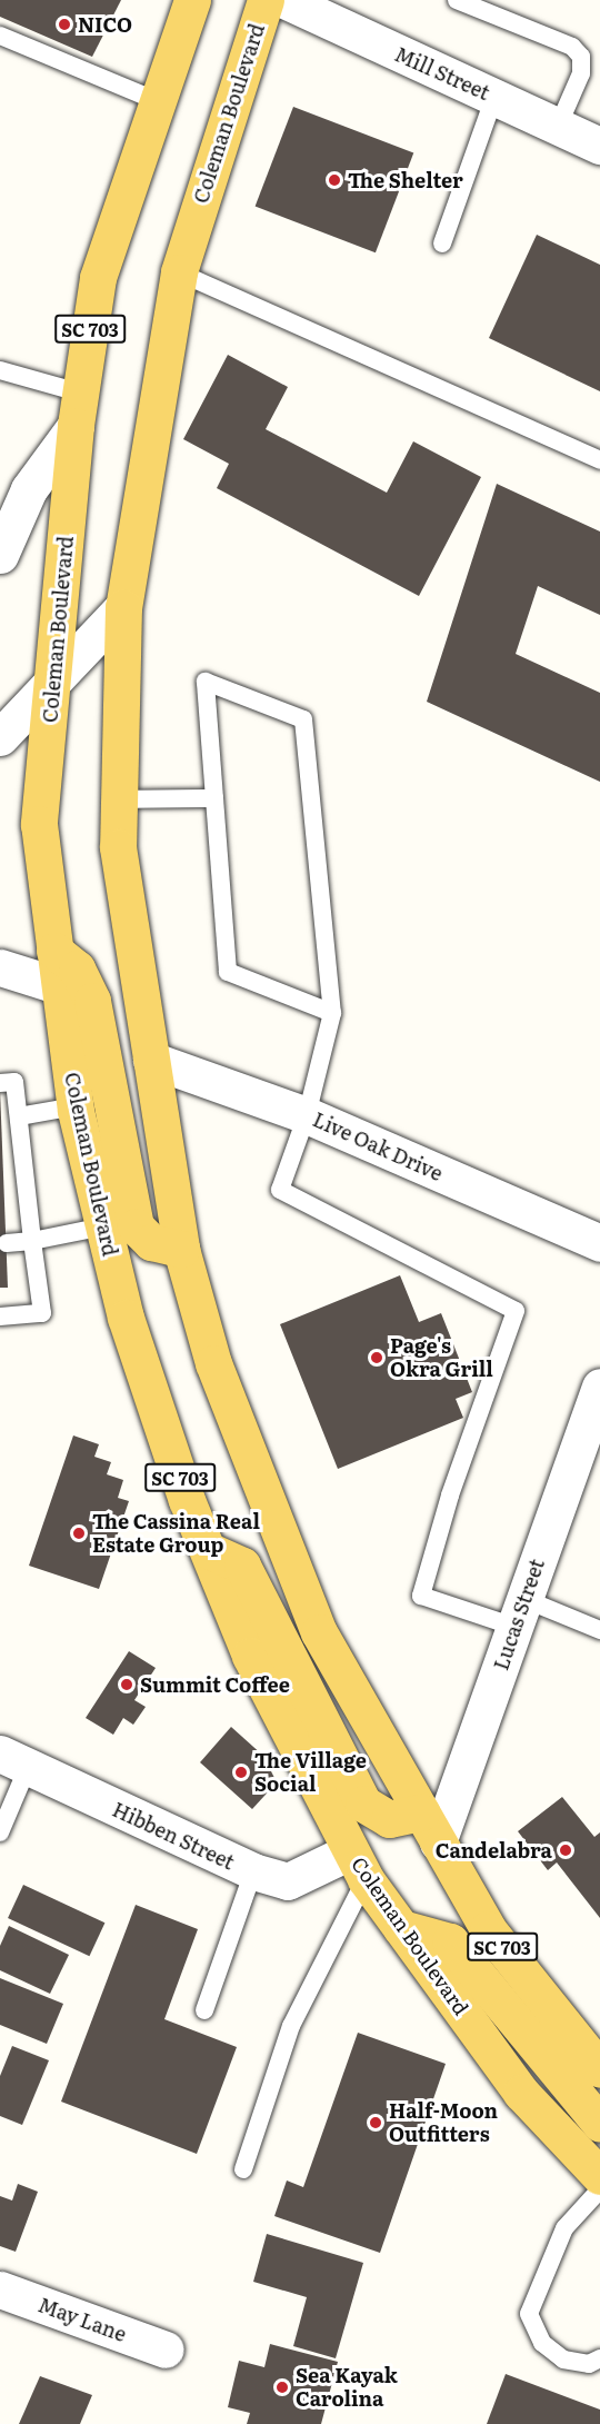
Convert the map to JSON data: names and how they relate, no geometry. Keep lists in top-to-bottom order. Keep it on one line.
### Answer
{"streets":{"main road":["Coleman Boulevard","SC 703"],"street":["Mill Street","Live Oak Drive","Lucas Street","Hibben Street","May Lane"]},"crossings":[["Coleman Boulevard","Live Oak Drive"],["Coleman Boulevard","Lucas Street"],["Coleman Boulevard","Hibben Street"]],"places":["NICO","The Shelter","Page's Okra Grill","The Cassina Real Estate Group","Summit Coffee","The Village Social","Candelabra","Half-Moon Outfitters","Sea Kayak Carolina"]}
